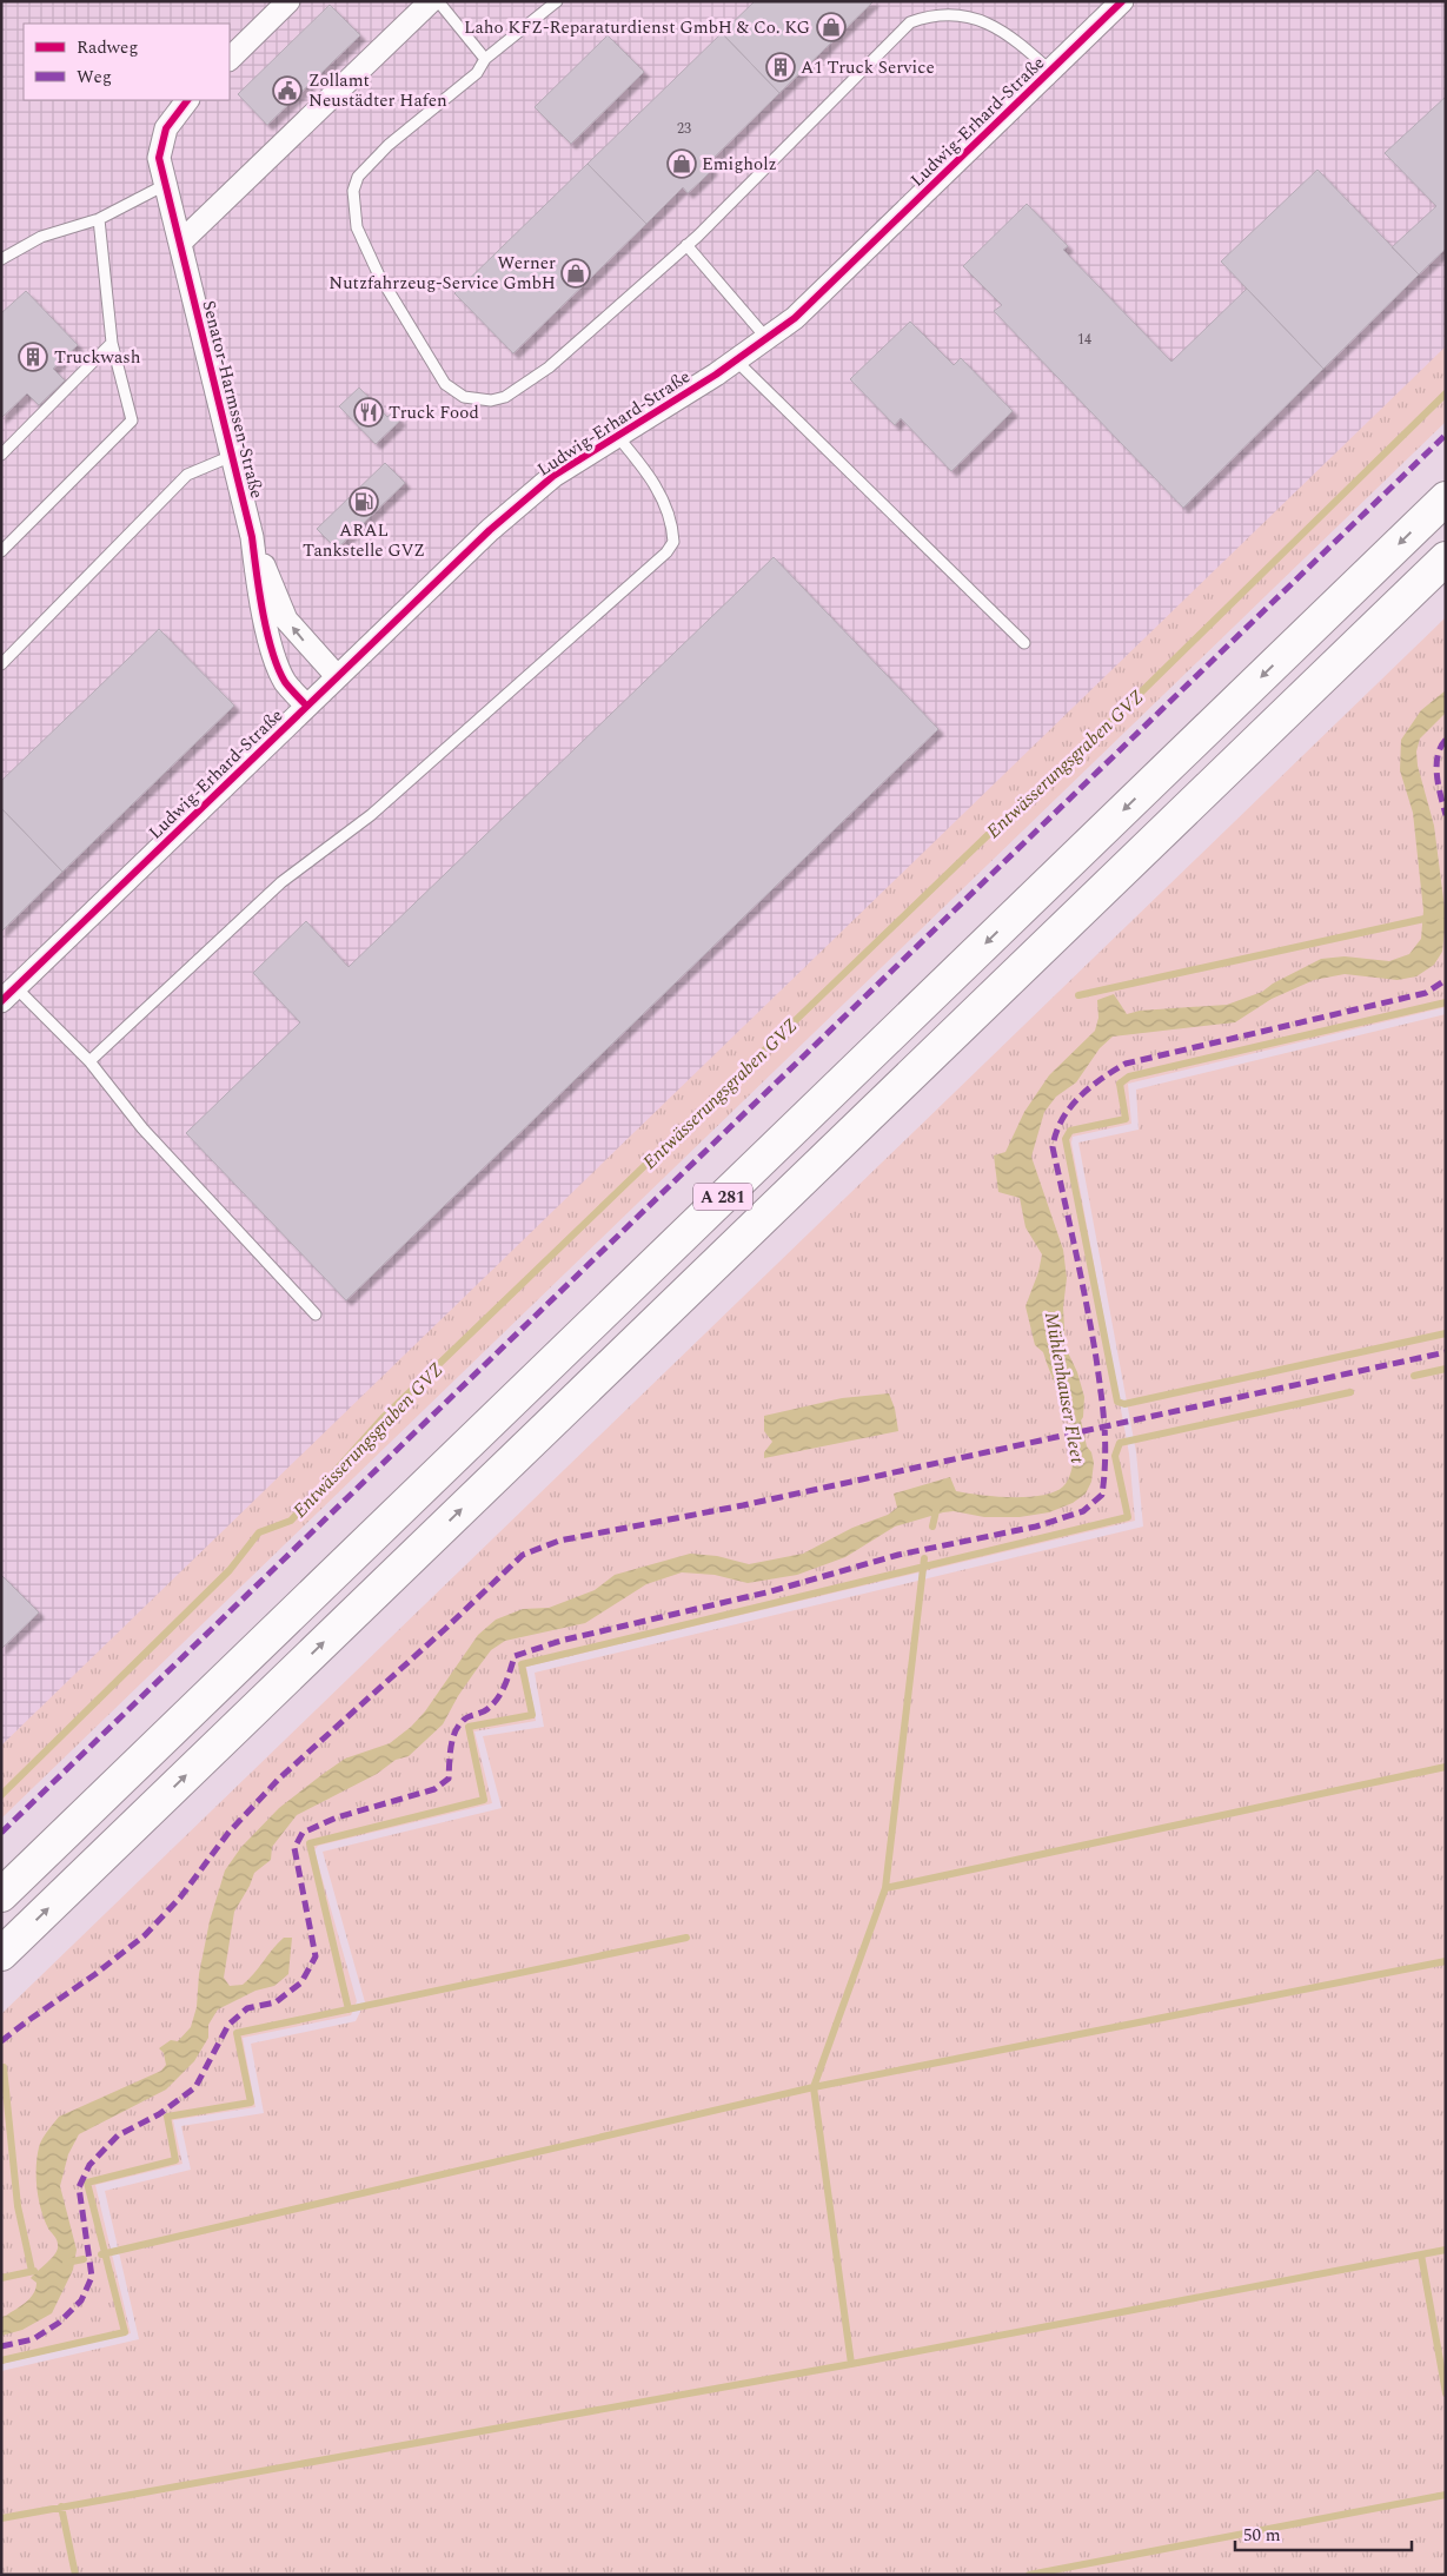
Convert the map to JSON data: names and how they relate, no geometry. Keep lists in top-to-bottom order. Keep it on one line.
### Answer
{"streets":{"highway":["A 281"],"street":["Ludwig-Erhard-Straße","Senator-Harmssen-Straße"]},"crossings":[["Ludwig-Erhard-Straße","Senator-Harmssen-Straße"]],"water":["Entwässerungsgraben GVZ","Mühlenhauser Fleet"],"places":{"shop":["Laho KFZ-Reparaturdienst GmbH & Co. KG","Emigholz","Werner Nutzfahrzeug-Service GmbH"],"building":["A1 Truck Service","Truckwash"],"public building":["Zollamt Neustädter Hafen"],"restaurant":["Truck Food"],"fuel station":["ARAL Tankstelle GVZ"]},"house_numbers":["23","14"],"legend":["Radweg","Weg"],"scale_bar":"50 m"}
